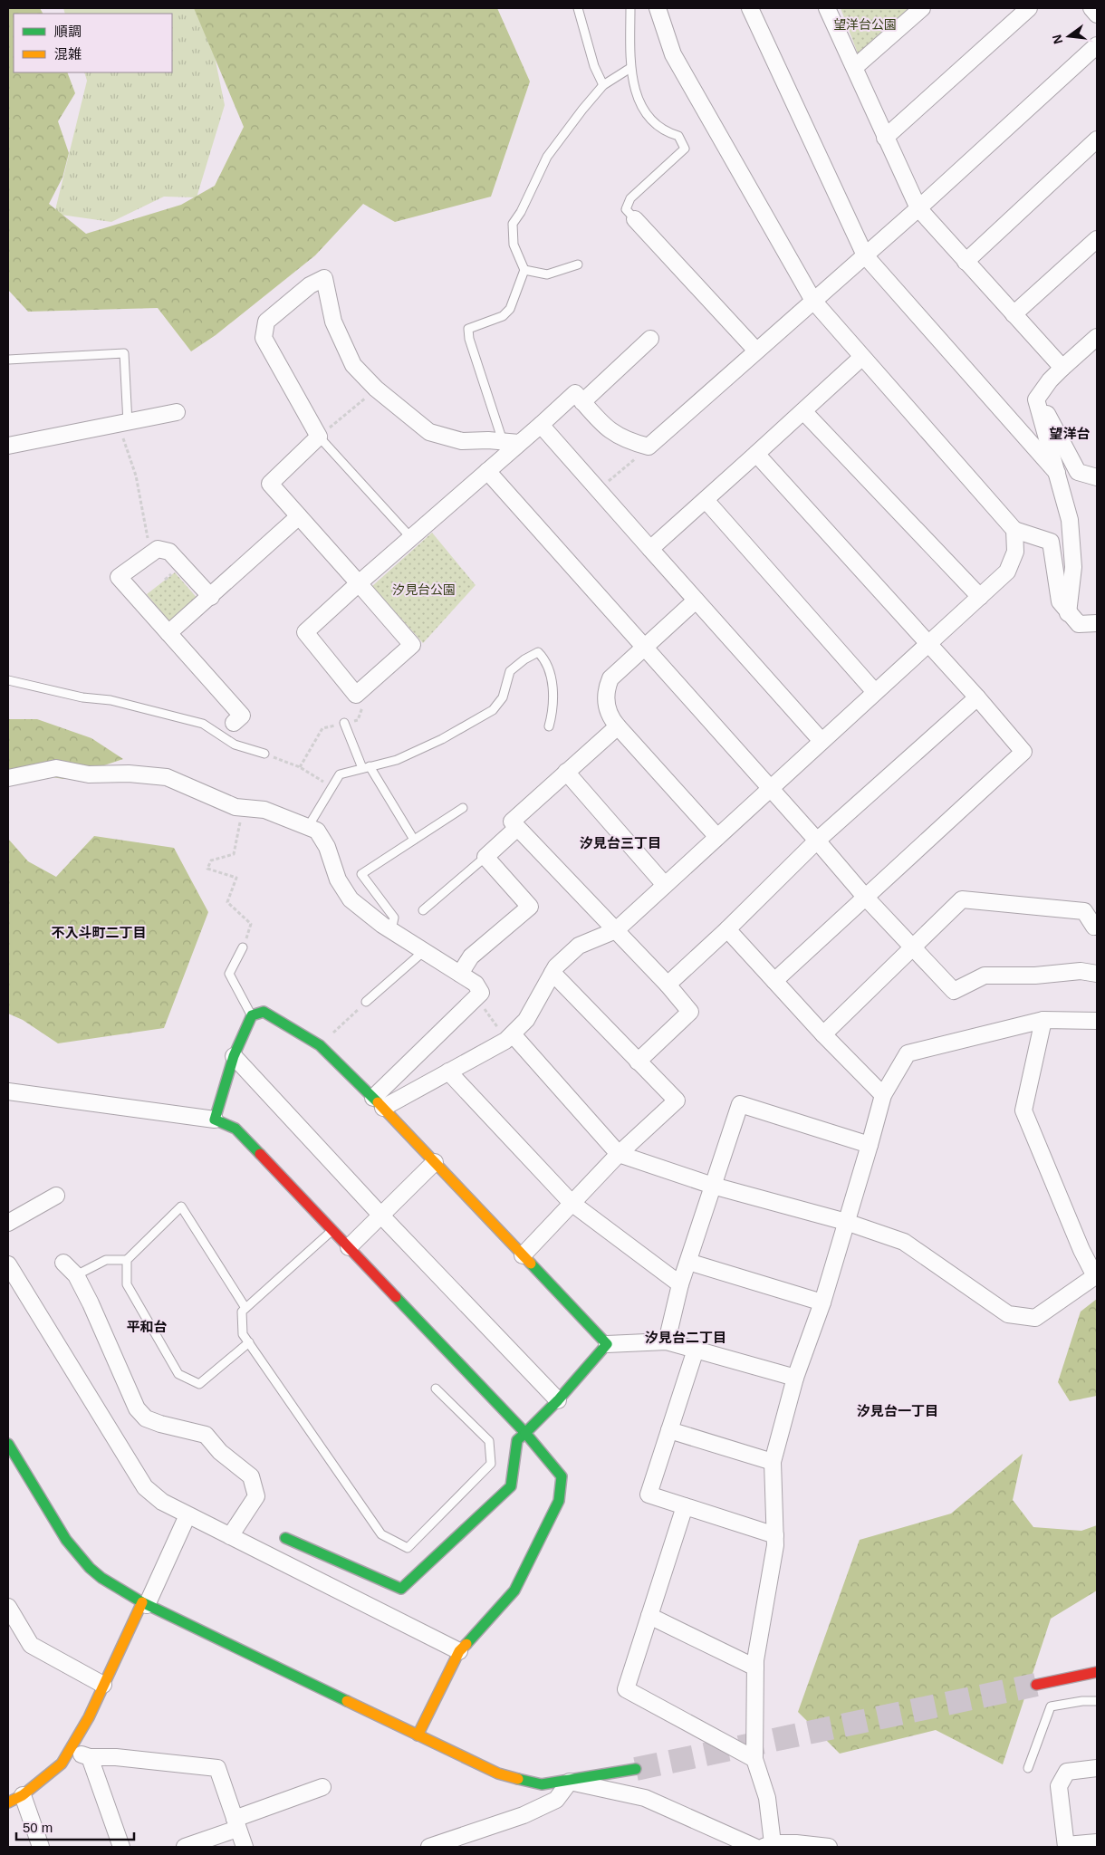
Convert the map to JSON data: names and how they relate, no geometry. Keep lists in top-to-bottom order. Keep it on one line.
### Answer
{"districts":["望洋台","汐見台三丁目","不入斗町二丁目","平和台","汐見台二丁目","汐見台一丁目"],"parks":["望洋台公園","汐見台公園"],"legend":["順調","混雑"],"scale_bar":"50 m","north":"left"}
